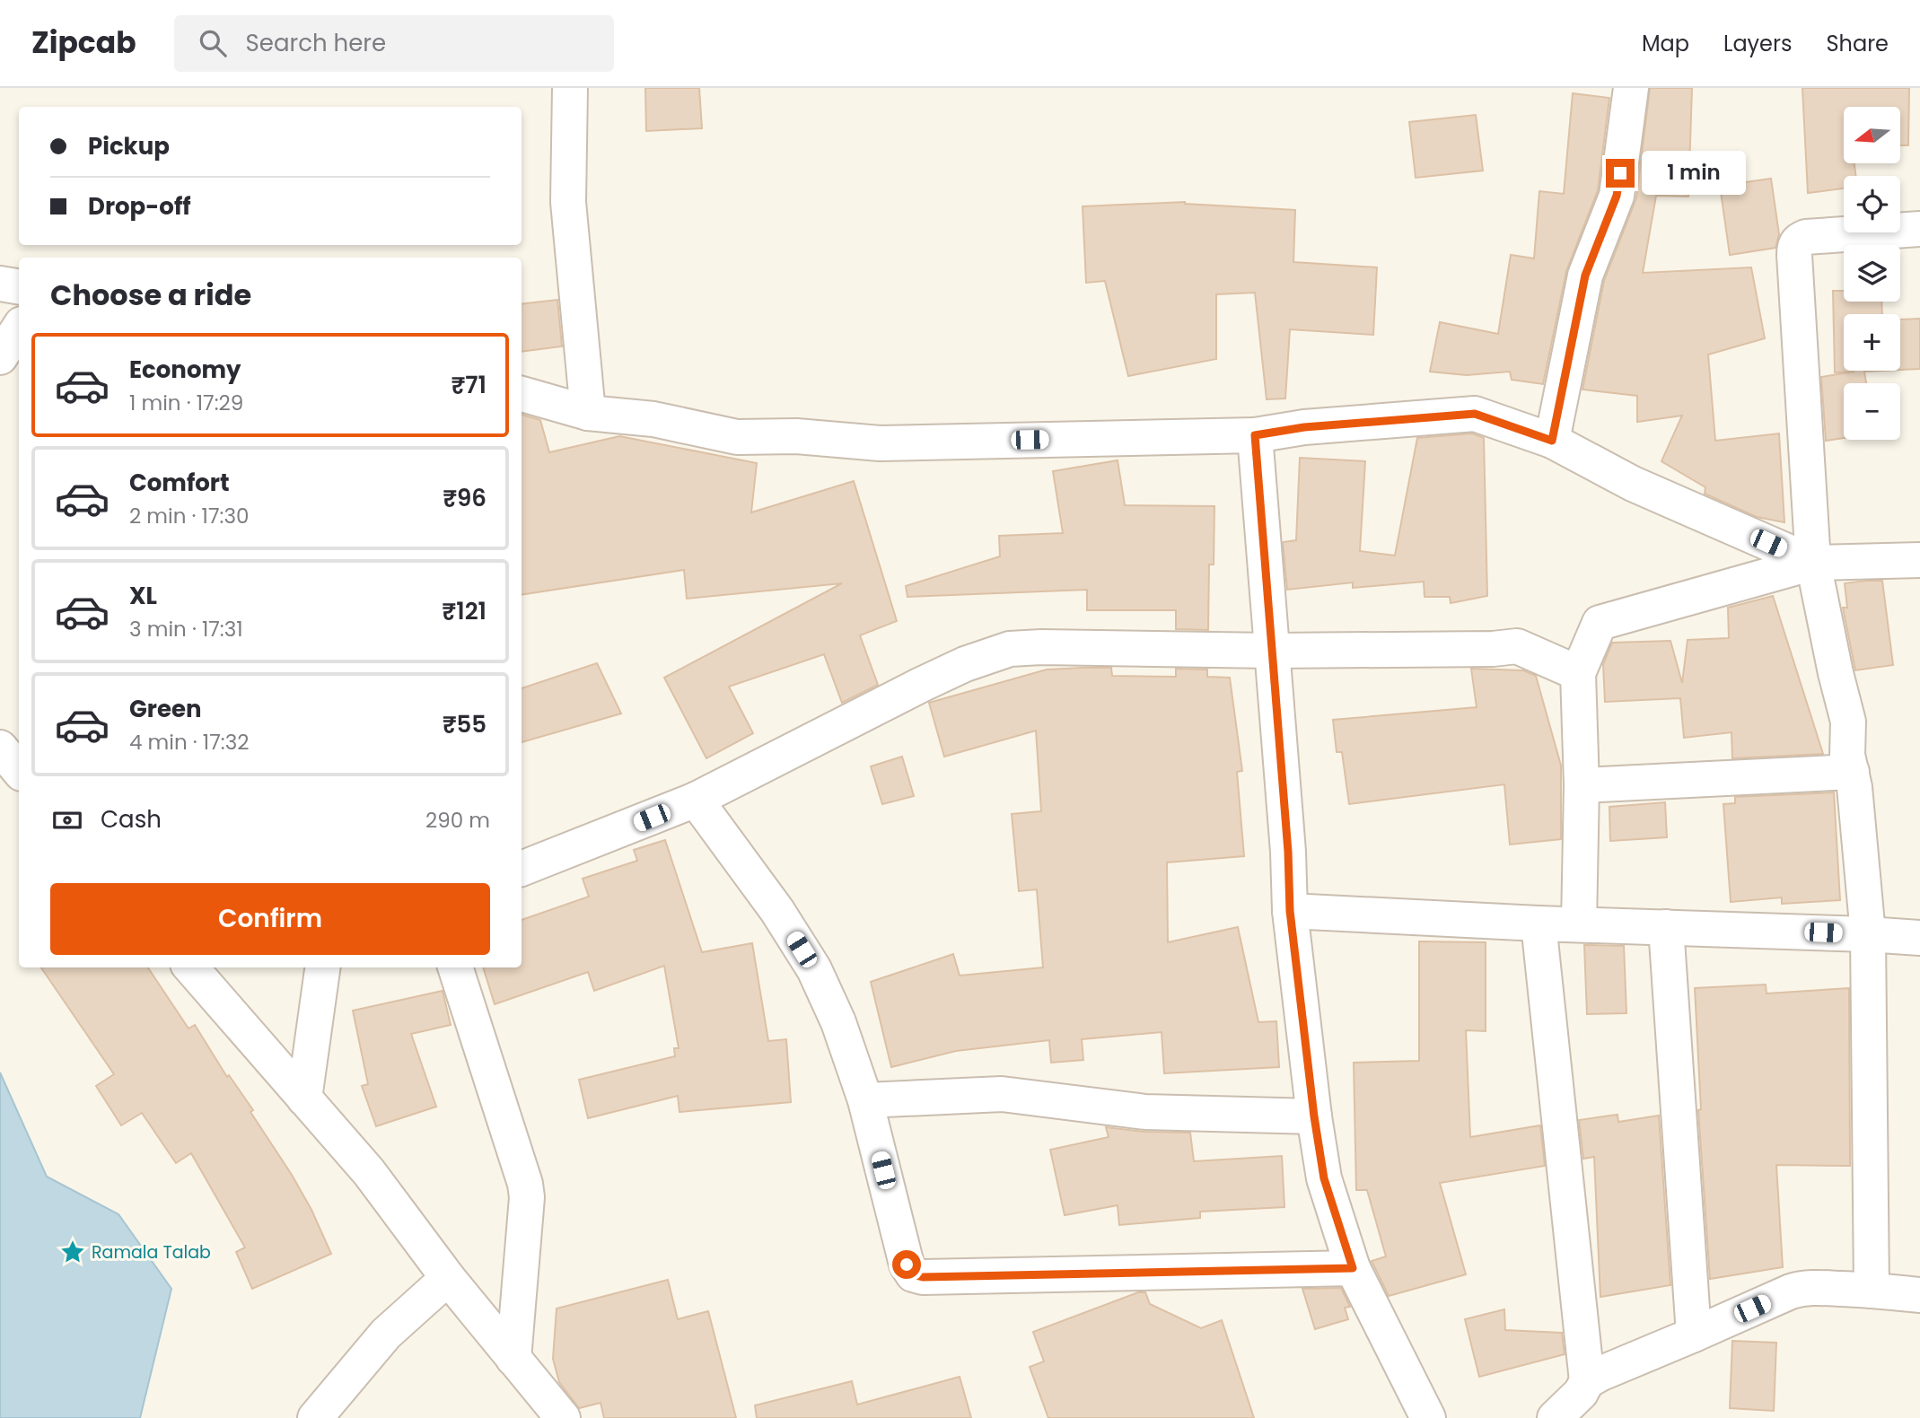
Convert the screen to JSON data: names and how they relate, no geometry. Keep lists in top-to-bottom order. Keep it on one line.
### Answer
{"places":{"place":["Ramala Talab"]},"north":"left","page":{"header":"Zipcab","search":"Search here","nav":["Map","Layers","Share"],"map_buttons":["+","−"],"banner":["Pickup","Drop-off"],"bubble":"1 min","heading":"Choose a ride","list":[{"name":"Economy","note":"1 min · 17:29","value":"₹71"},{"name":"Comfort","note":"2 min · 17:30","value":"₹96"},{"name":"XL","note":"3 min · 17:31","value":"₹121"},{"name":"Green","note":"4 min · 17:32","value":"₹55"}],"pay":["Cash","290 m"],"buttons":"Confirm"}}
